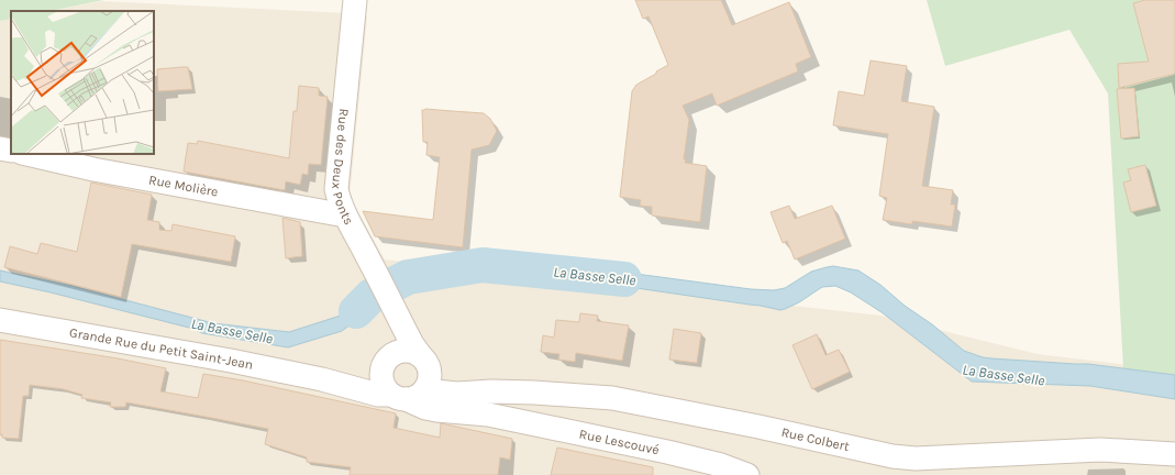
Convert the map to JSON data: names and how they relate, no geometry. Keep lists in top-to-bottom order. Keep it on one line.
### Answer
{"streets":{"street":["Rue des Deux Ponts","Rue Molière","Grande Rue du Petit Saint-Jean","Rue Colbert","Rue Lescouvé"]},"crossings":[["Rue des Deux Ponts","Rue Molière"],["Rue des Deux Ponts","Grande Rue du Petit Saint-Jean"],["Rue des Deux Ponts","Rue Lescouvé"],["Grande Rue du Petit Saint-Jean","Rue Lescouvé"],["Rue Colbert","Rue Lescouvé"]],"water":["La Basse Selle"]}
